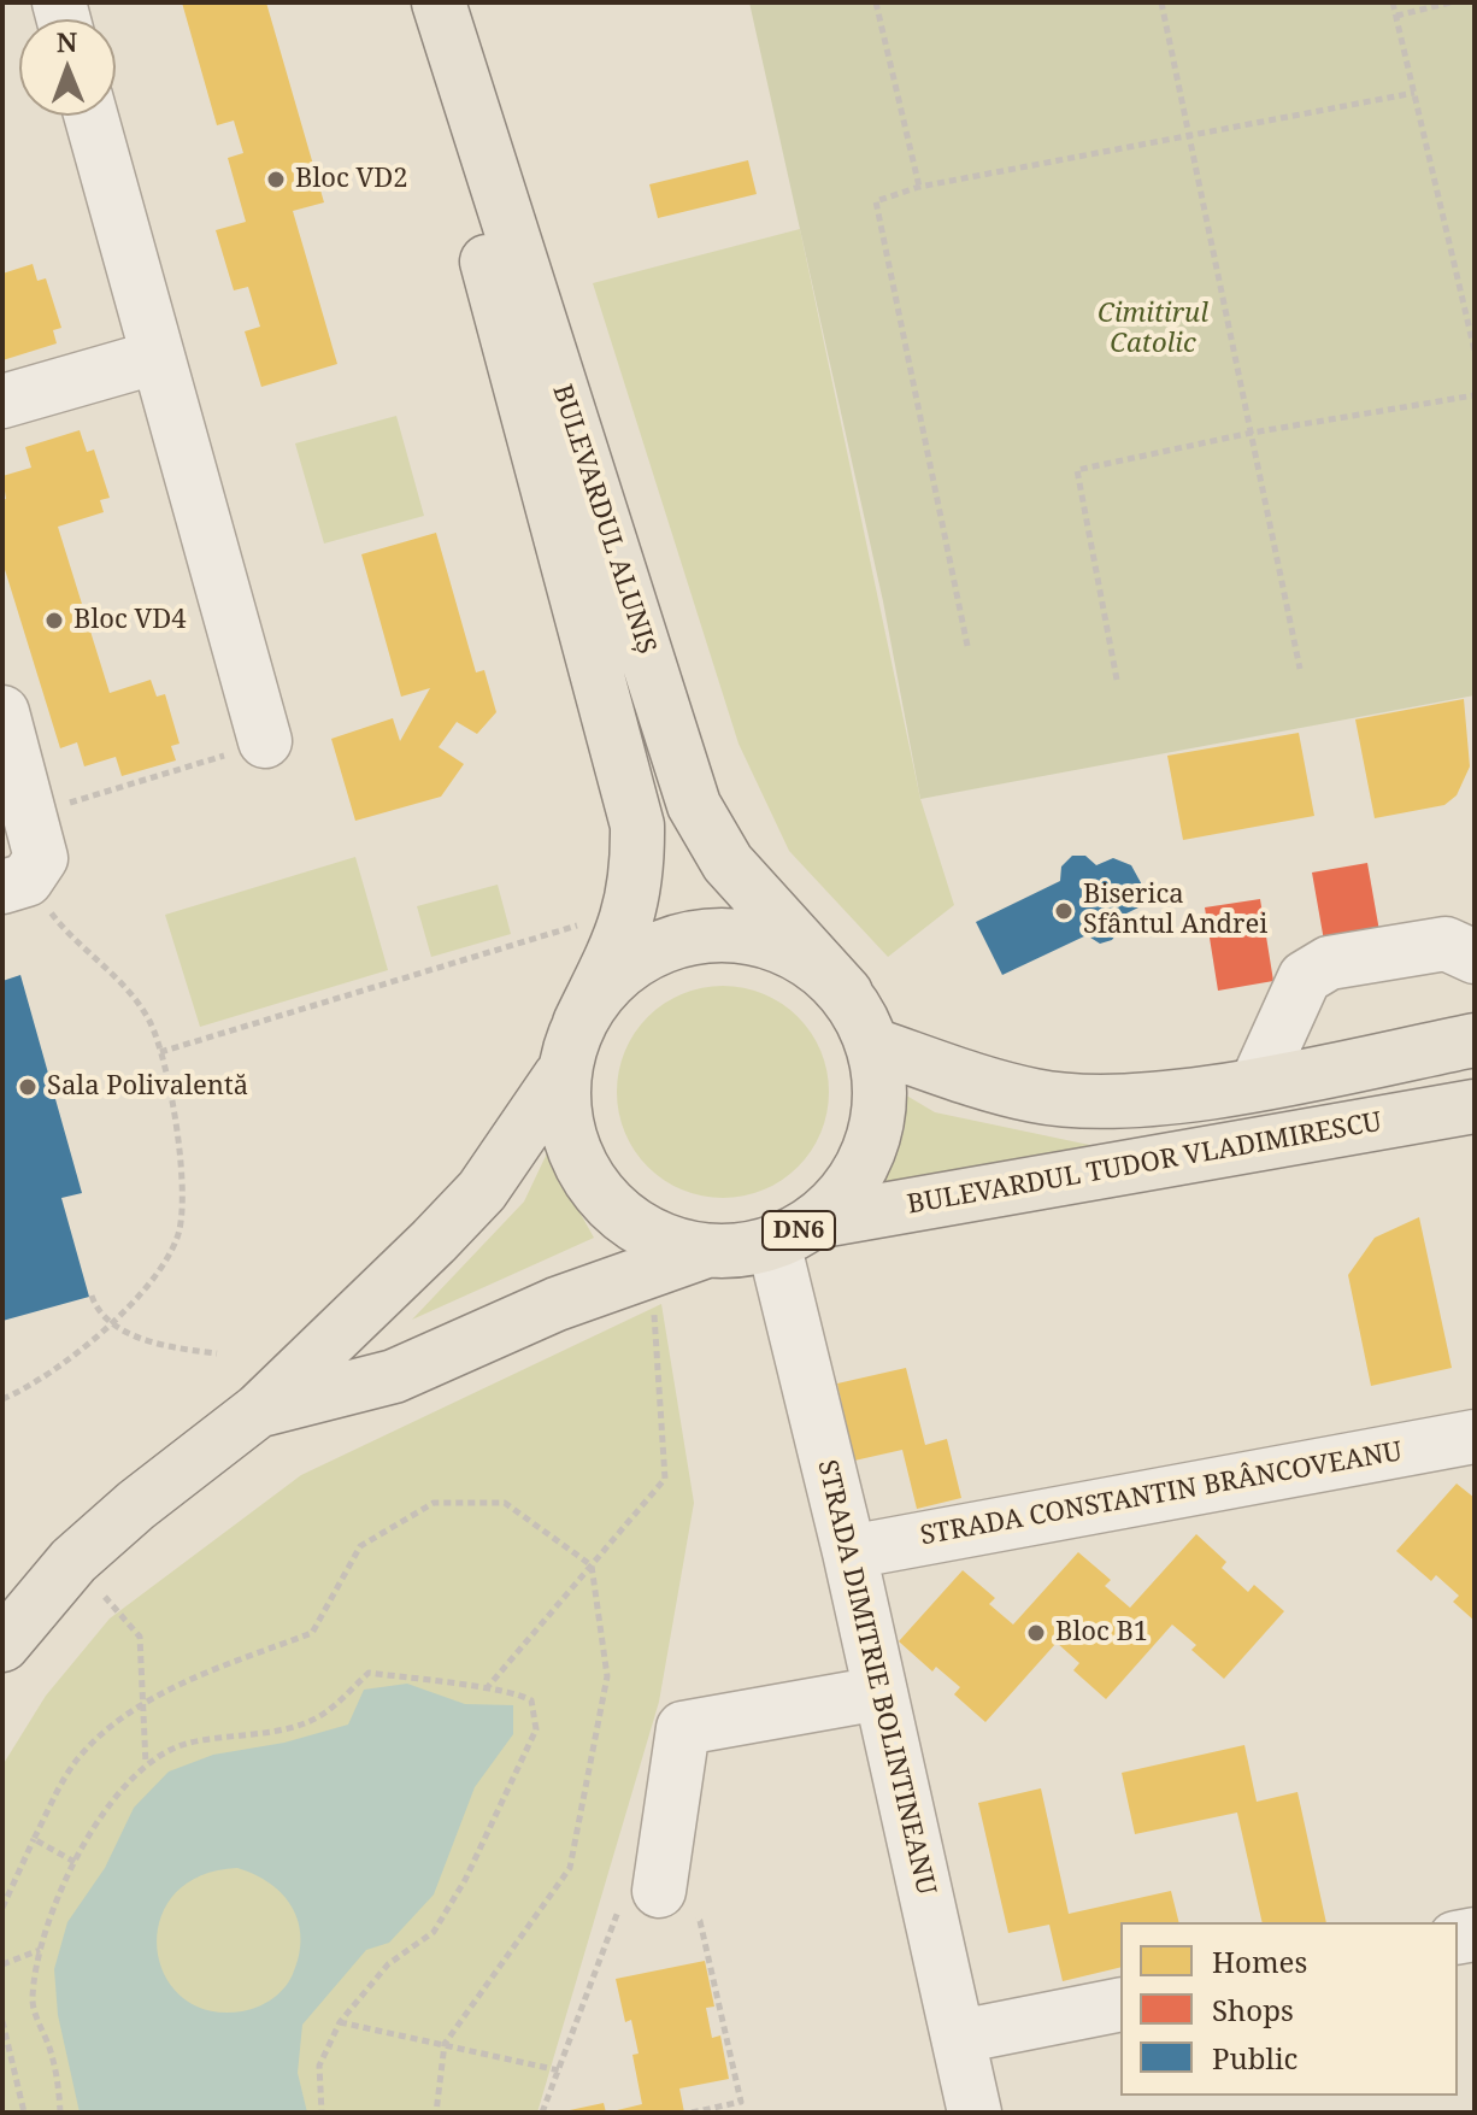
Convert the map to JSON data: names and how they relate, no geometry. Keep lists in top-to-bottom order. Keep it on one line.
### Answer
{"streets":{"main road":["BULEVARDUL ALUNIȘ","BULEVARDUL TUDOR VLADIMIRESCU","DN6"],"street":["STRADA CONSTANTIN BRÂNCOVEANU","STRADA DIMITRIE BOLINTINEANU"]},"crossings":[["BULEVARDUL ALUNIȘ","BULEVARDUL TUDOR VLADIMIRESCU"],["BULEVARDUL ALUNIȘ","DN6"],["BULEVARDUL ALUNIȘ","STRADA DIMITRIE BOLINTINEANU"],["BULEVARDUL TUDOR VLADIMIRESCU","DN6"],["BULEVARDUL TUDOR VLADIMIRESCU","STRADA DIMITRIE BOLINTINEANU"],["DN6","STRADA DIMITRIE BOLINTINEANU"],["STRADA CONSTANTIN BRÂNCOVEANU","STRADA DIMITRIE BOLINTINEANU"]],"parks":["Cimitirul Catolic"],"places":["Bloc VD2","Bloc VD4","Biserica Sfântul Andrei","Sala Polivalentă","Bloc B1"],"legend":["Homes","Shops","Public"],"north":"top"}
